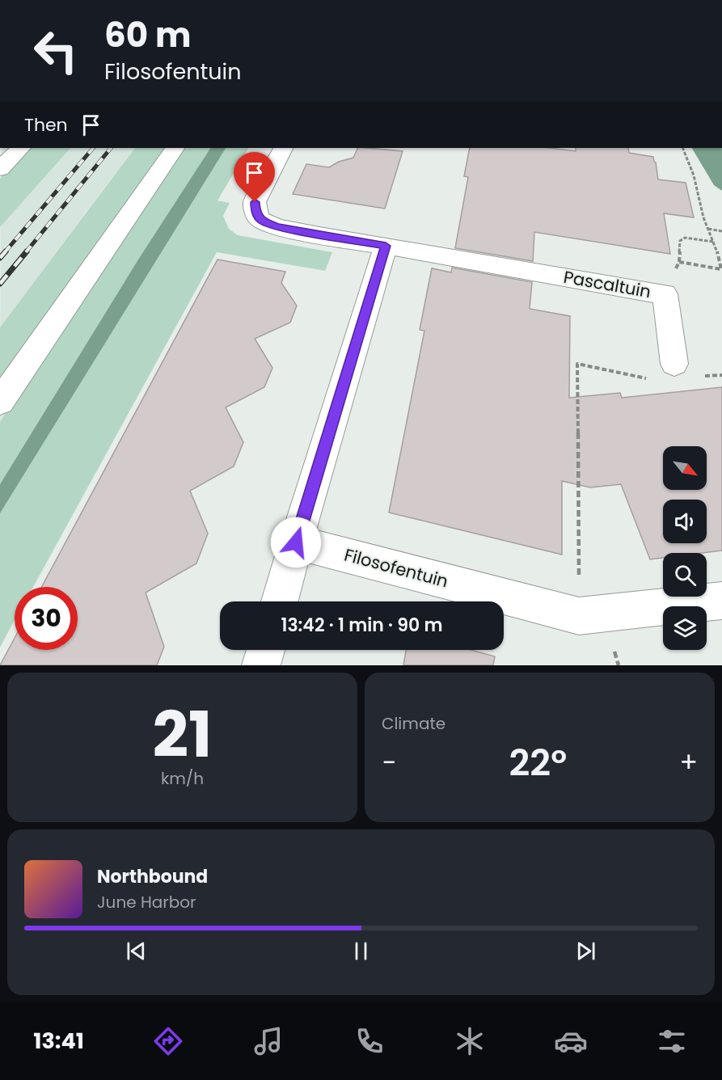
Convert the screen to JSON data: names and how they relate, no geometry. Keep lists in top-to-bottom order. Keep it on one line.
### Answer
{"streets":{"street":["Pascaltuin","Filosofentuin"]},"north":"bottom right","page":{"turn":["60 m","Filosofentuin"],"then":"Then","limit":"30","trip":"13:42 · 1 min · 90 m","tile":[["21","km/h"],"Climate"],"heat":["−","22°","+"],"song":["Northbound","June Harbor"],"tabs":"13:41"}}
